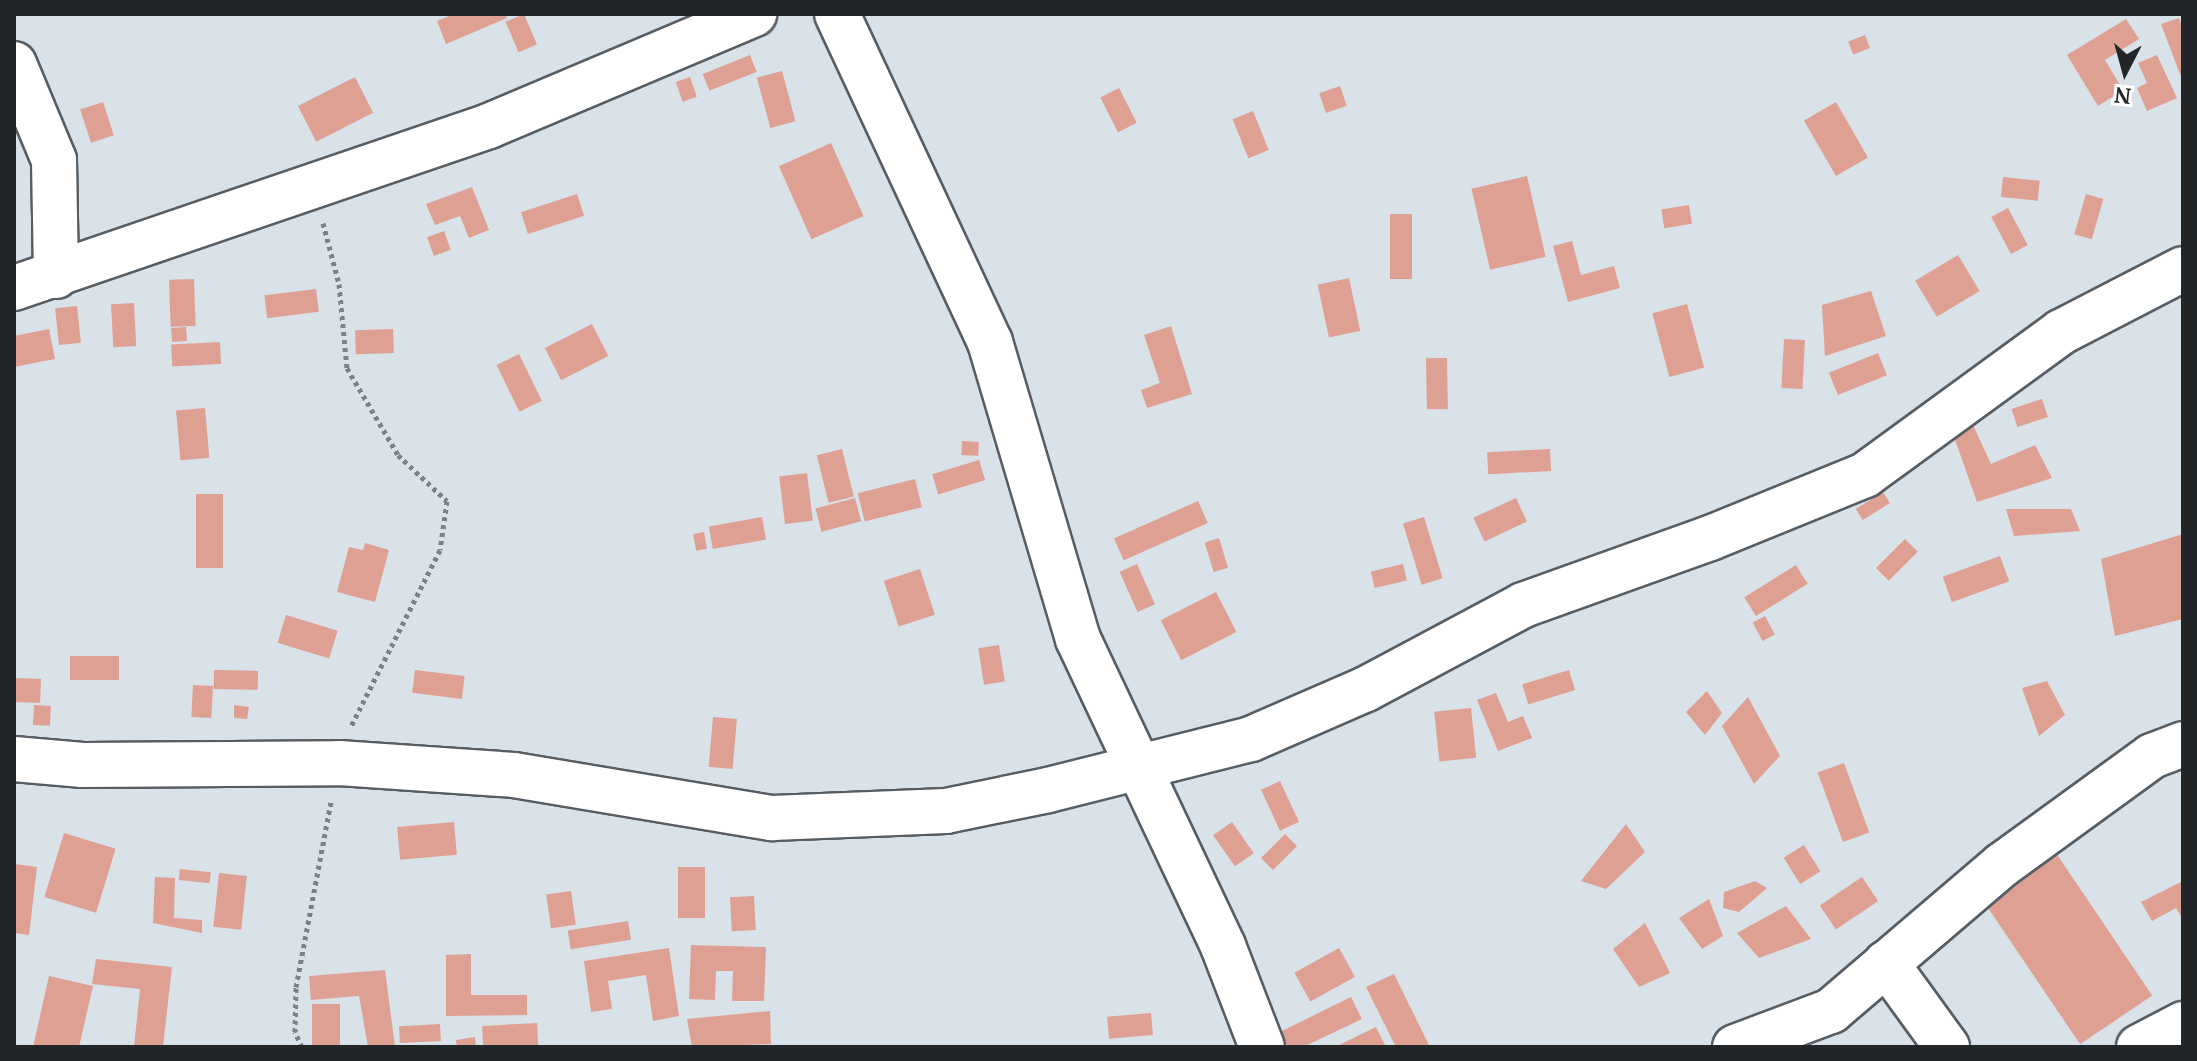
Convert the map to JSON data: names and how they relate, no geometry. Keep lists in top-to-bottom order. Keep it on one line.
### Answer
{"north":"bottom"}
